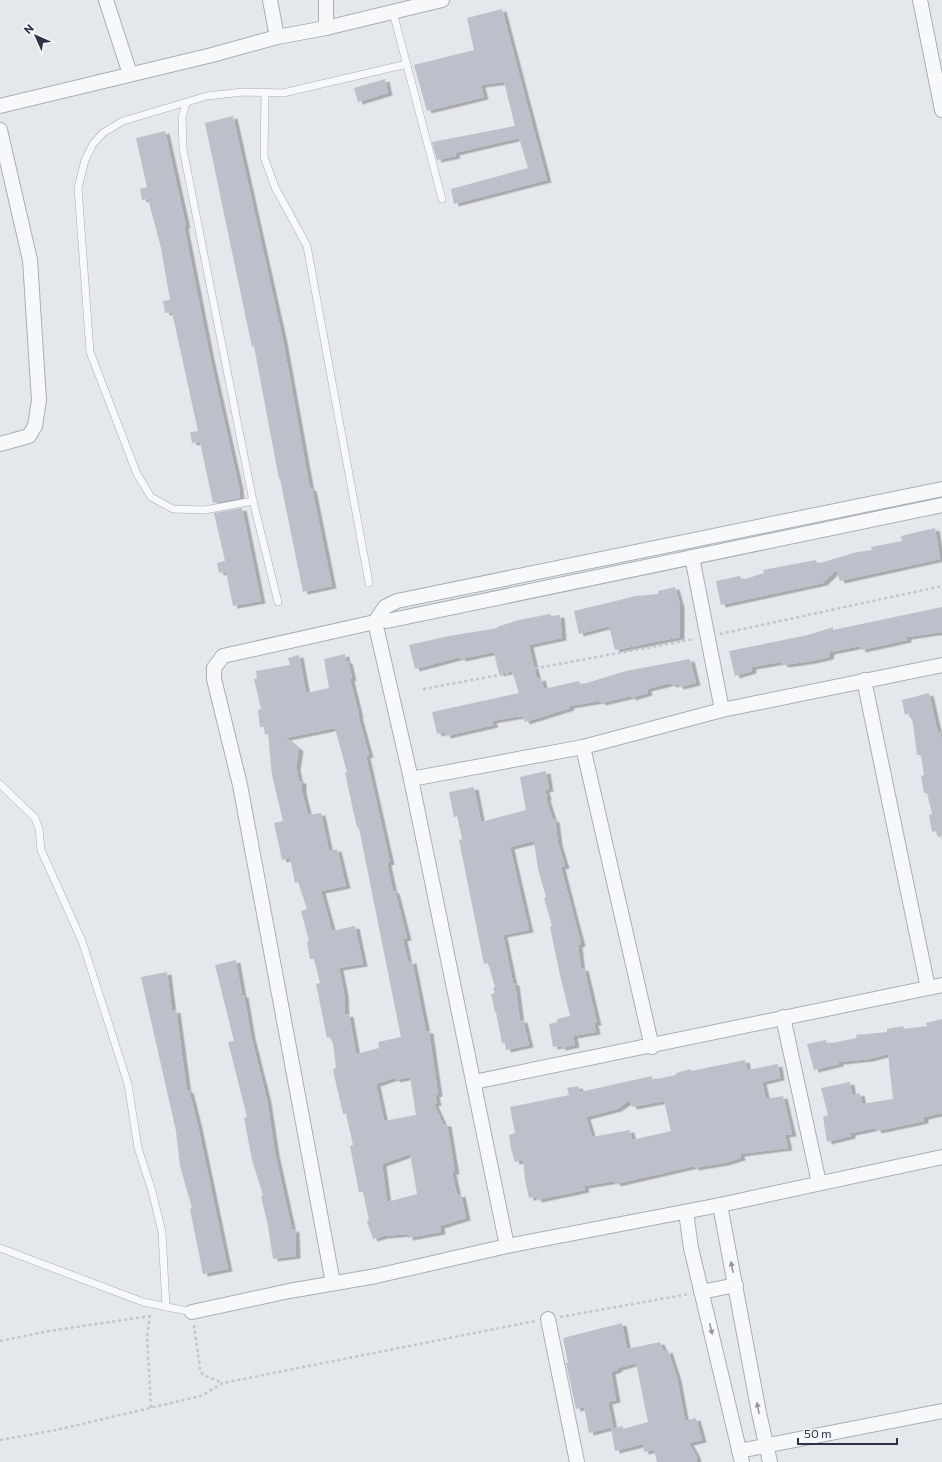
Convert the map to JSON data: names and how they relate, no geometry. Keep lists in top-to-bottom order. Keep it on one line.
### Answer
{"scale_bar":"50 m","north":"top left"}
